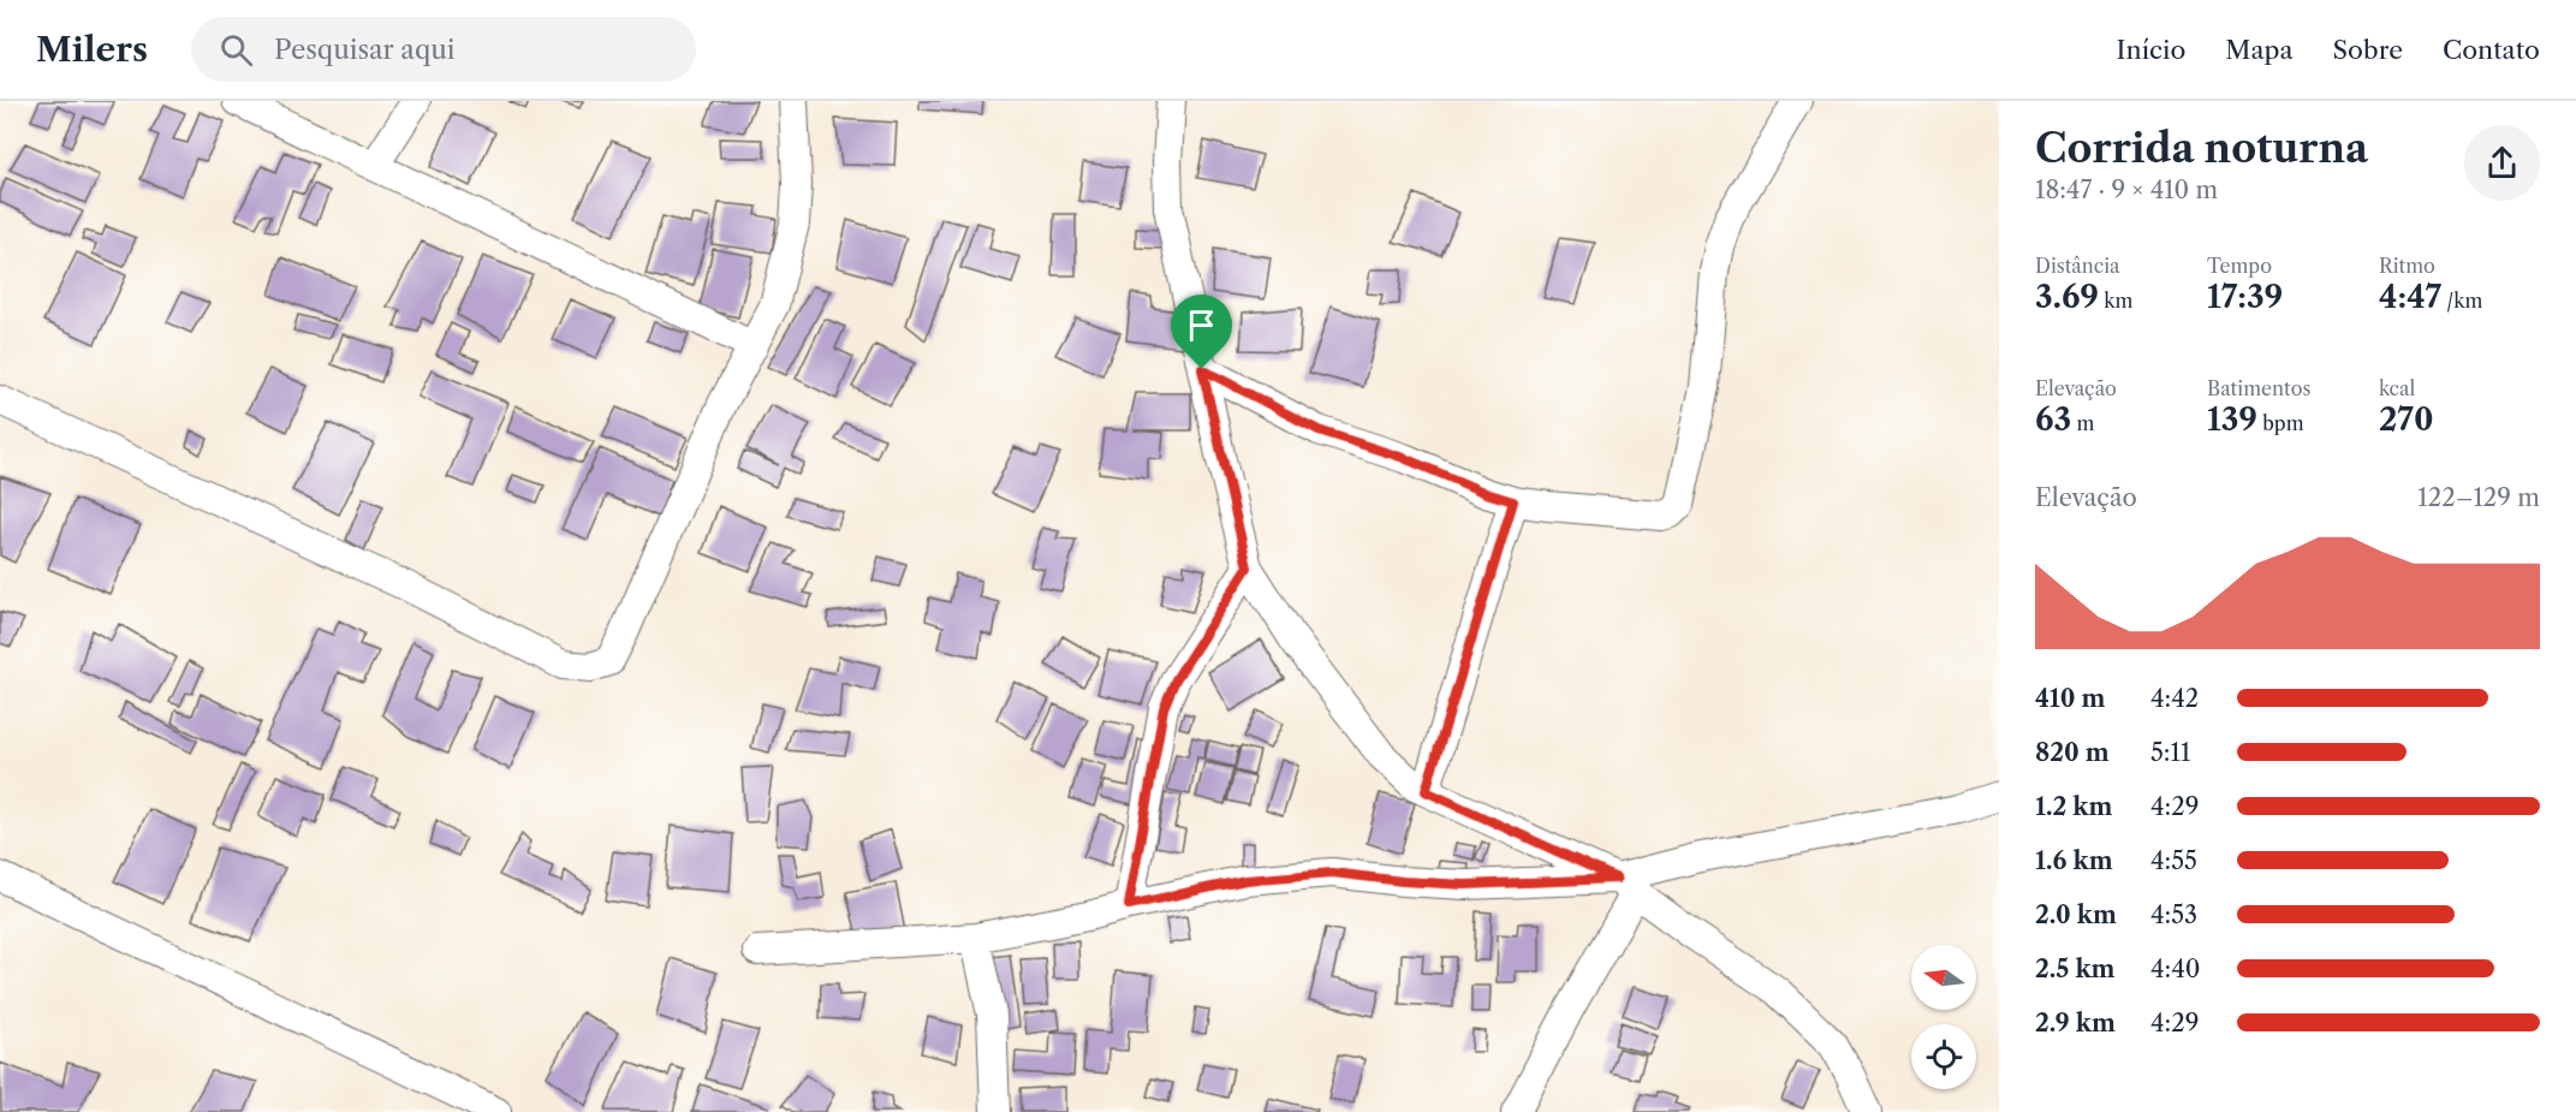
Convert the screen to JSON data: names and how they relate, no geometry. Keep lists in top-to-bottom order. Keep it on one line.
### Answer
{"north":"left","page":{"header":"Milers","search":"Pesquisar aqui","nav":["Início","Mapa","Sobre","Contato"],"heading":["Corrida noturna","18:47 · 9 × 410 m"],"stats":[["Distância","3.69 km"],["Tempo","17:39"],["Ritmo","4:47 /km"],["Elevação","63 m"],["Batimentos","139 bpm"],["kcal","270"]],"chart":["Elevação","122–129 m"],"list":[{"name":"410 m","note":"4:42"},{"name":"820 m","note":"5:11"},{"name":"1.2 km","note":"4:29"},{"name":"1.6 km","note":"4:55"},{"name":"2.0 km","note":"4:53"},{"name":"2.5 km","note":"4:40"},{"name":"2.9 km","note":"4:29"}]}}
